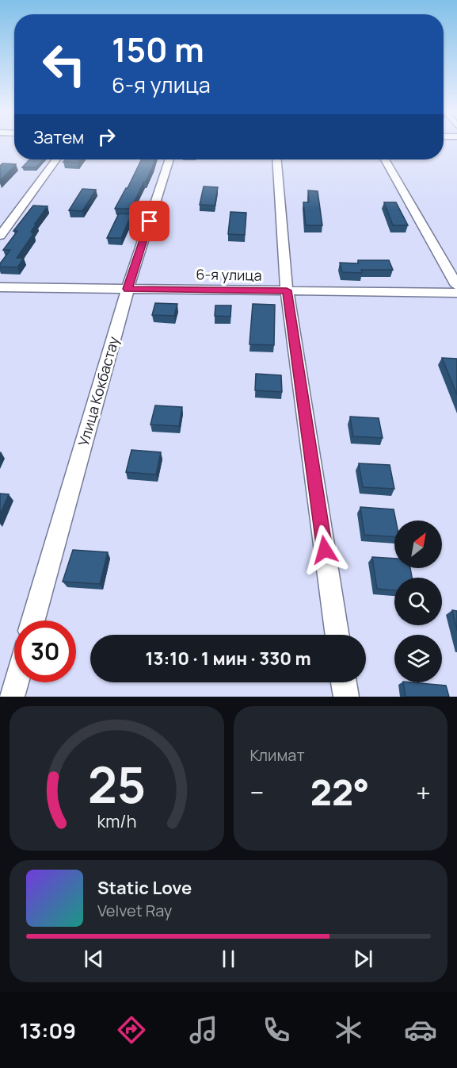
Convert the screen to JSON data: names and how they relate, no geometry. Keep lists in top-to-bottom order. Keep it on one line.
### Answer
{"streets":{"street":["6-я улица","Улица Кокбастау"]},"crossings":[["6-я улица","Улица Кокбастау"]],"north":"top right","page":{"turn":["150 m","6-я улица"],"then":"Затем","limit":"30","trip":"13:10 · 1 мин · 330 m","tile":"Климат","heat":["−","22°","+"],"song":["Static Love","Velvet Ray"],"tabs":"13:09","gauge":["25","km/h"]}}
